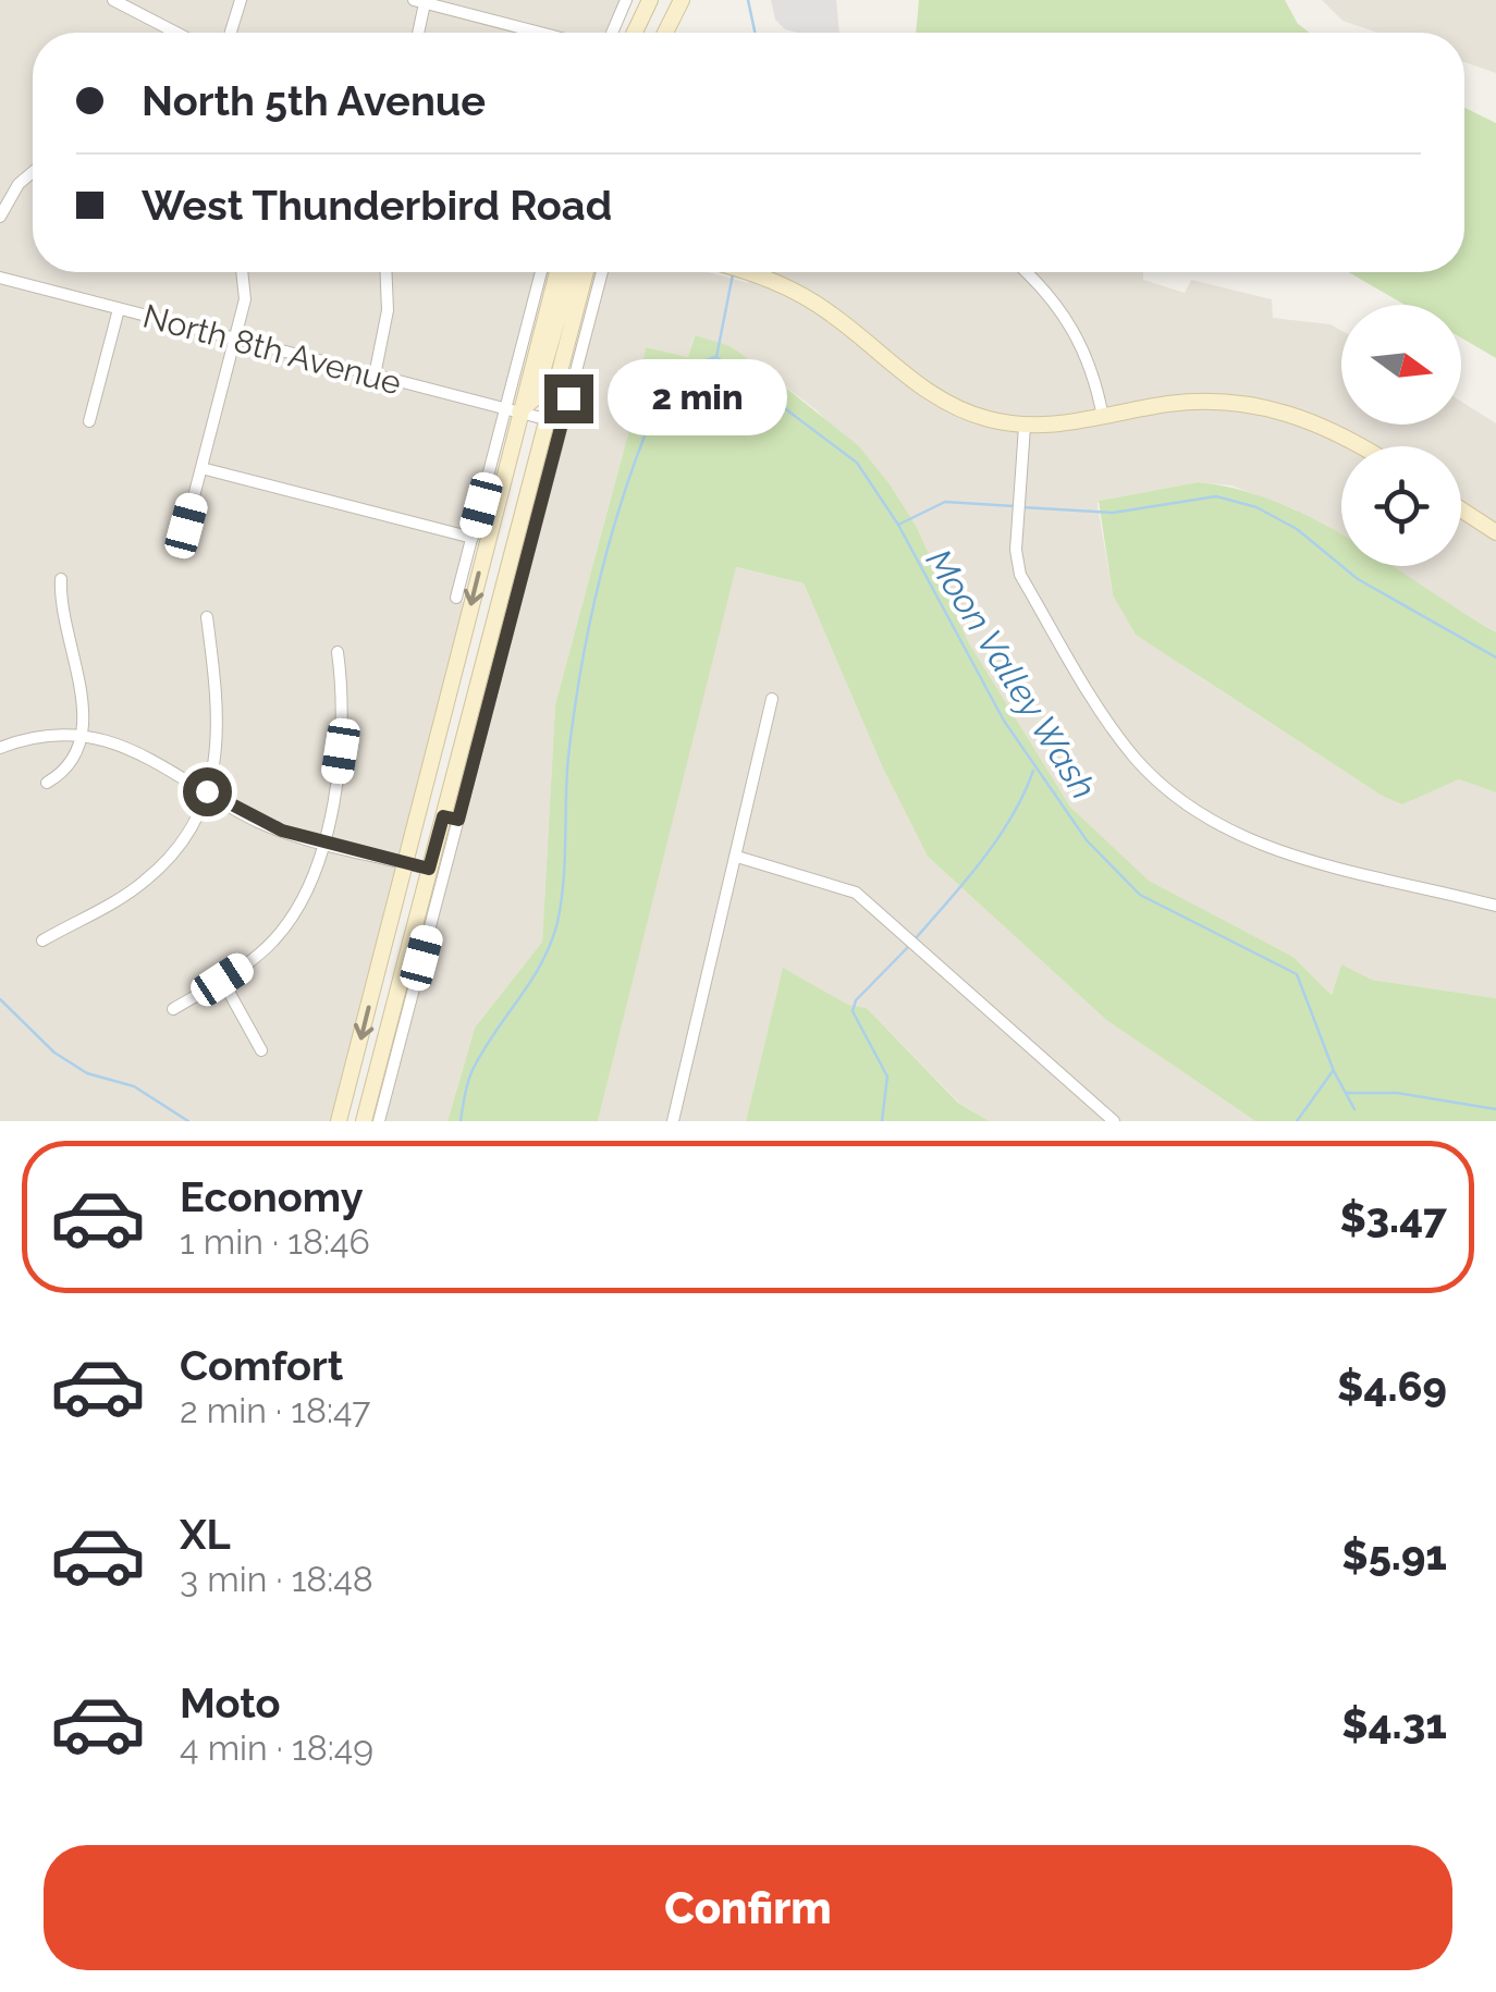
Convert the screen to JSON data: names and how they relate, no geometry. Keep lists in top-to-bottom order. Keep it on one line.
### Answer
{"streets":{"street":["North 8th Avenue"]},"water":["Moon Valley Wash"],"north":"right","page":{"banner":["North 5th Avenue","West Thunderbird Road"],"bubble":"2 min","list":[{"name":"Economy","note":"1 min · 18:46","value":"$3.47"},{"name":"Comfort","note":"2 min · 18:47","value":"$4.69"},{"name":"XL","note":"3 min · 18:48","value":"$5.91"},{"name":"Moto","note":"4 min · 18:49","value":"$4.31"}],"buttons":"Confirm"}}
